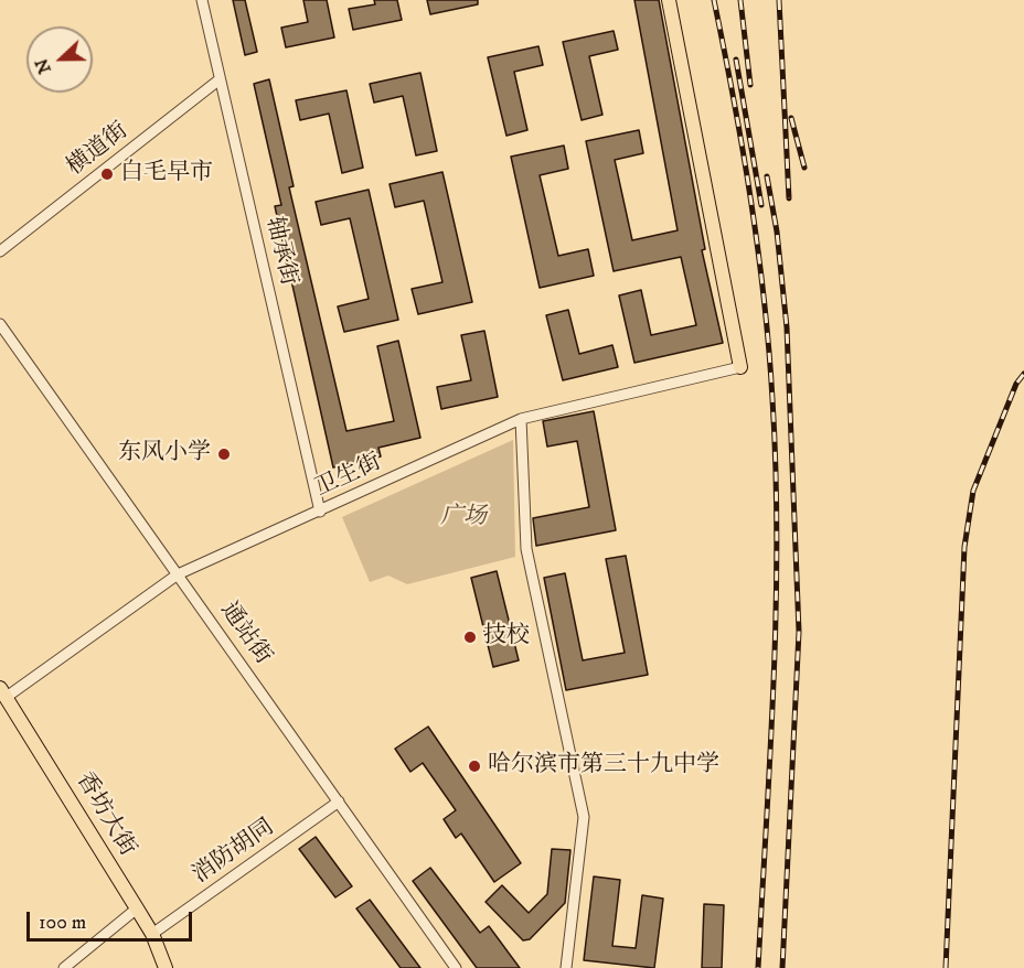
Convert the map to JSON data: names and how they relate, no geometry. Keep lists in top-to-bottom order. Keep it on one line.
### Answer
{"streets":{"main road":["香坊大街"],"street":["横道街","轴承街","卫生街","通站街","消防胡同"]},"crossings":[["横道街","轴承街"],["轴承街","卫生街"],["卫生街","通站街"],["卫生街","香坊大街"],["通站街","消防胡同"],["香坊大街","消防胡同"]],"parks":["广场"],"places":["白毛早市","东风小学","技校","哈尔滨市第三十九中学"],"scale_bar":"100 m","north":"left"}
